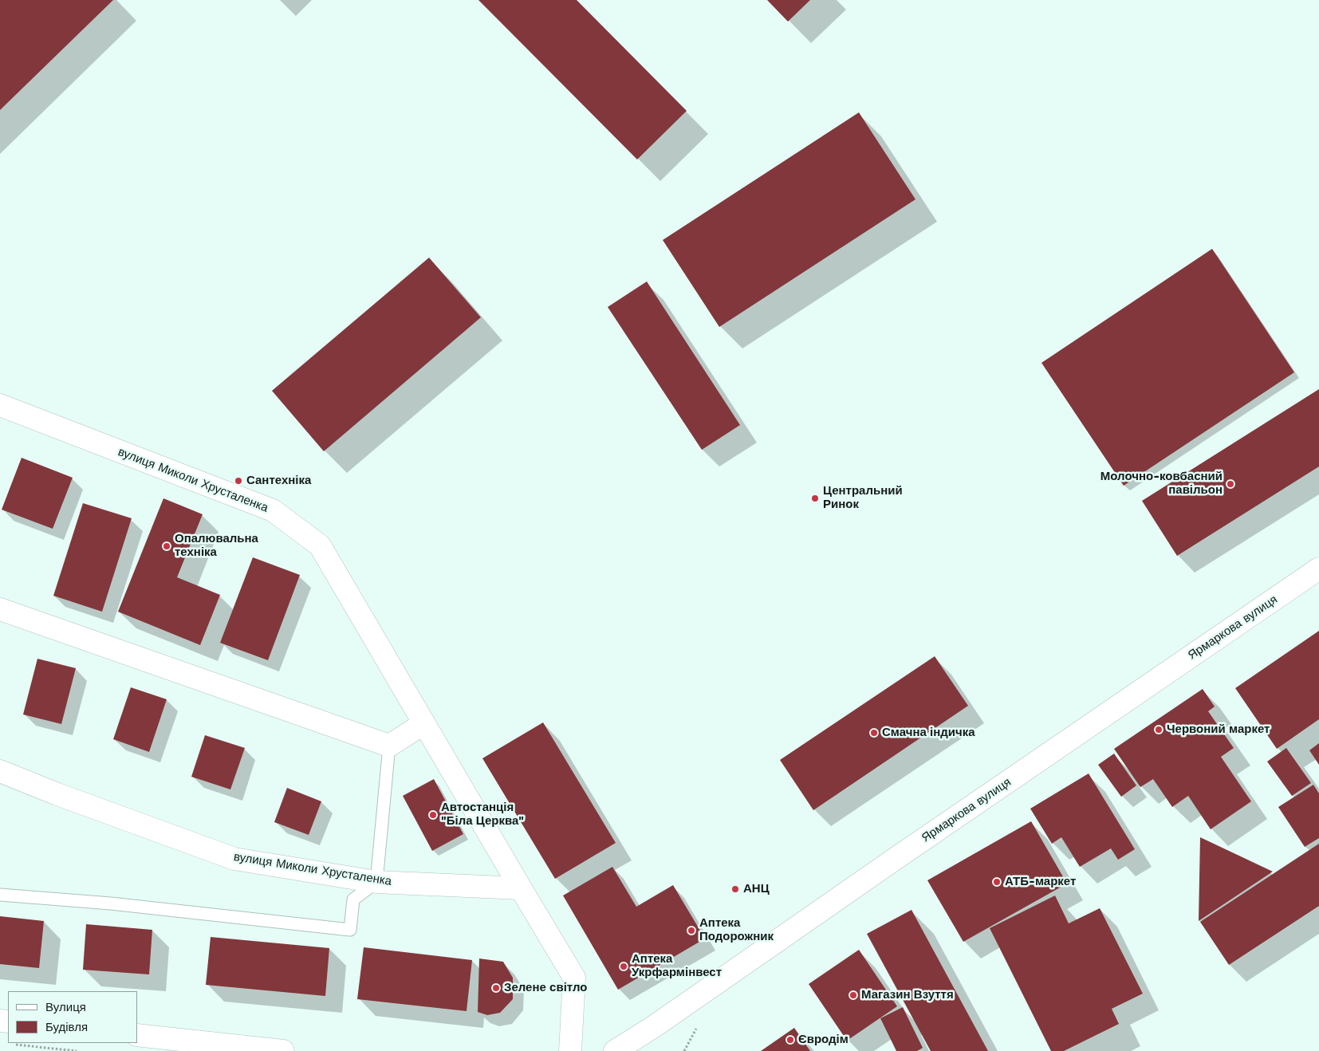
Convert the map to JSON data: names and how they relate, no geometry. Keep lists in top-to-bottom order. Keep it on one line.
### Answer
{"streets":{"street":["вулиця Миколи Хрусталенка","Ярмаркова вулиця"]},"places":["Сантехніка","Молочно-ковбасний павільон","Центральний Ринок","Опалювальна техніка","Червоний маркет","Смачна індичка","Автостанція \"Біла Церква\"","АТБ-маркет","АНЦ","Аптека Подорожник","Аптека Укрфармінвест","Зелене світло","Магазин Взуття","Євродім"],"legend":["Вулиця","Будівля"]}
